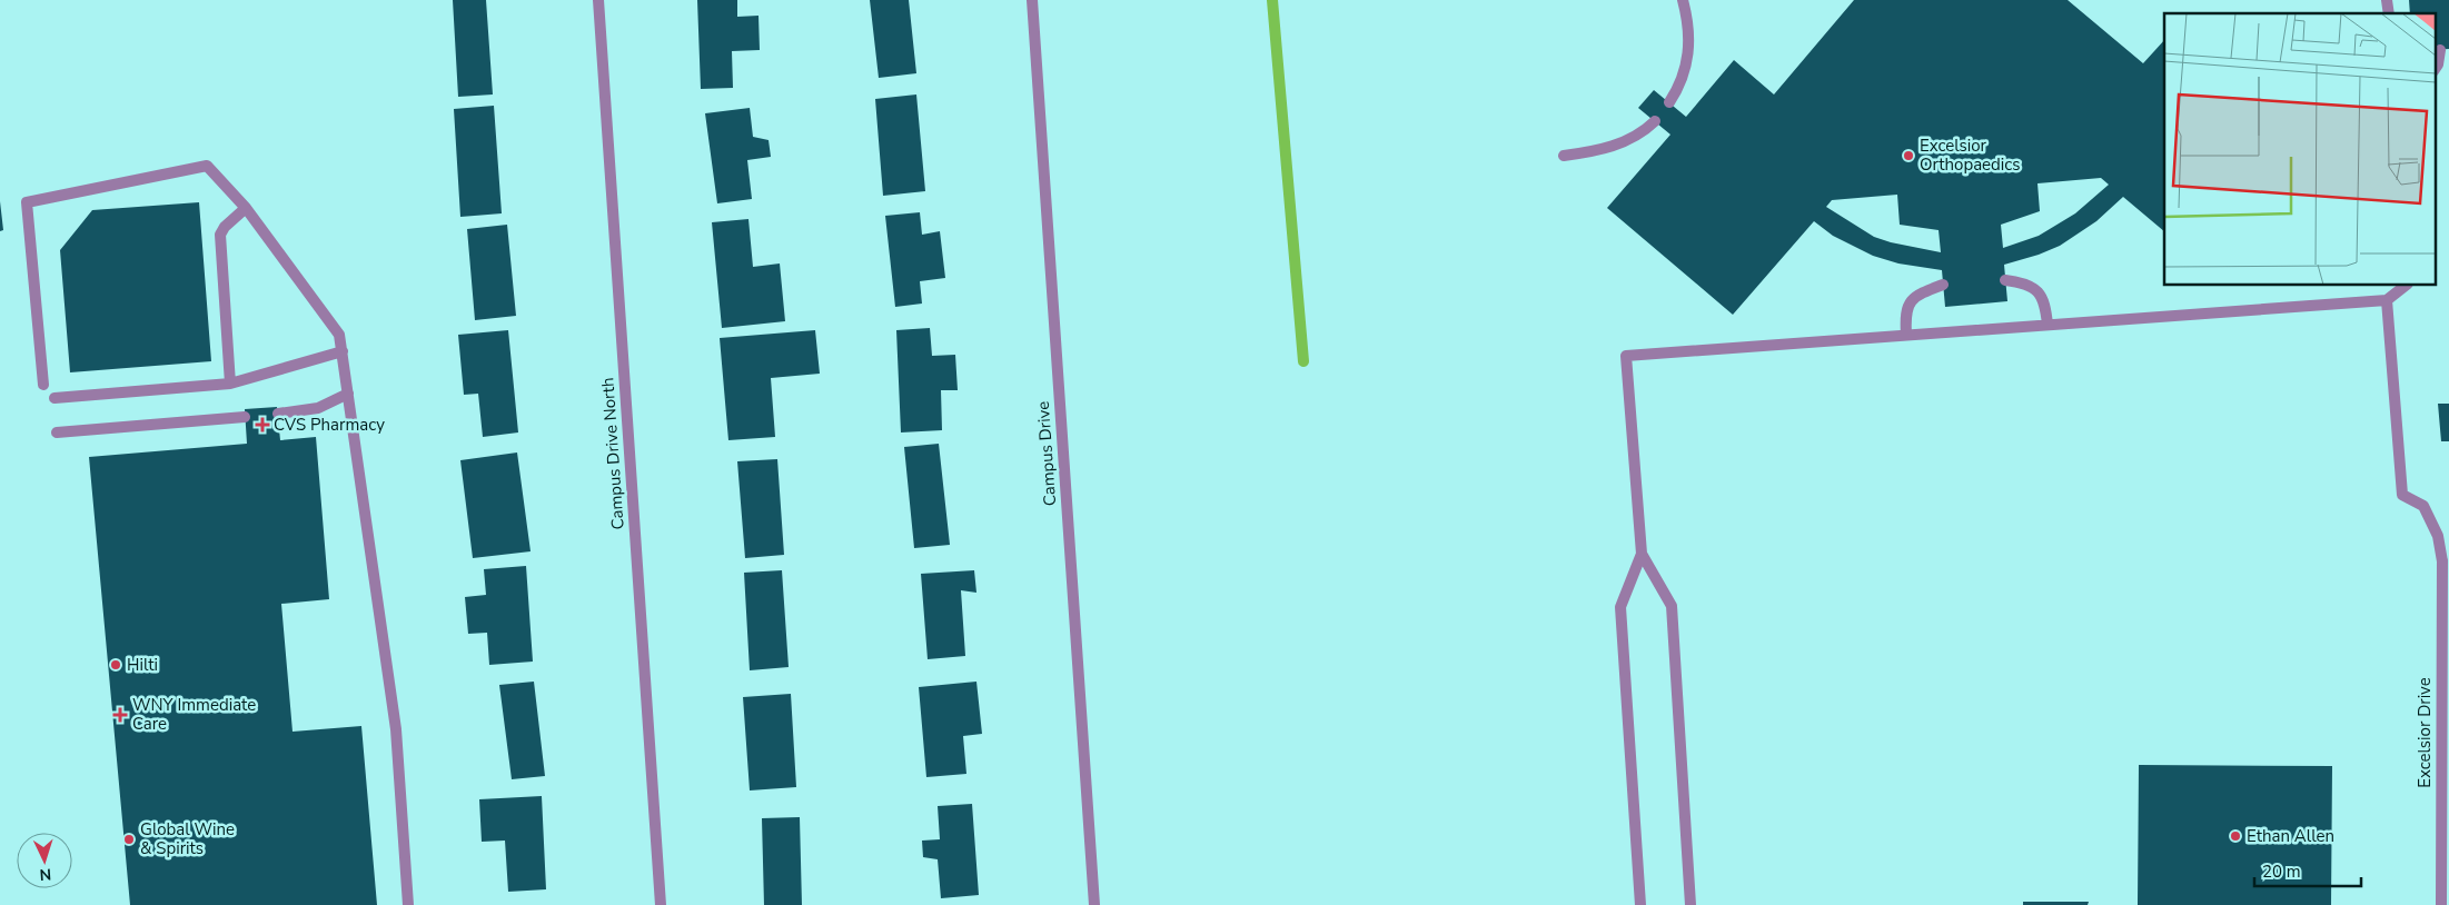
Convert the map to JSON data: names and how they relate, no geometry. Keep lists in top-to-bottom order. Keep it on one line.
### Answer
{"streets":{"street":["Campus Drive North","Campus Drive","Excelsior Drive"]},"places":{"other":["Excelsior Orthopaedics","Hilti","Ethan Allen","Global Wine & Spirits"],"health":["CVS Pharmacy","WNY Immediate Care"]},"scale_bar":"20 m","north":"bottom"}
